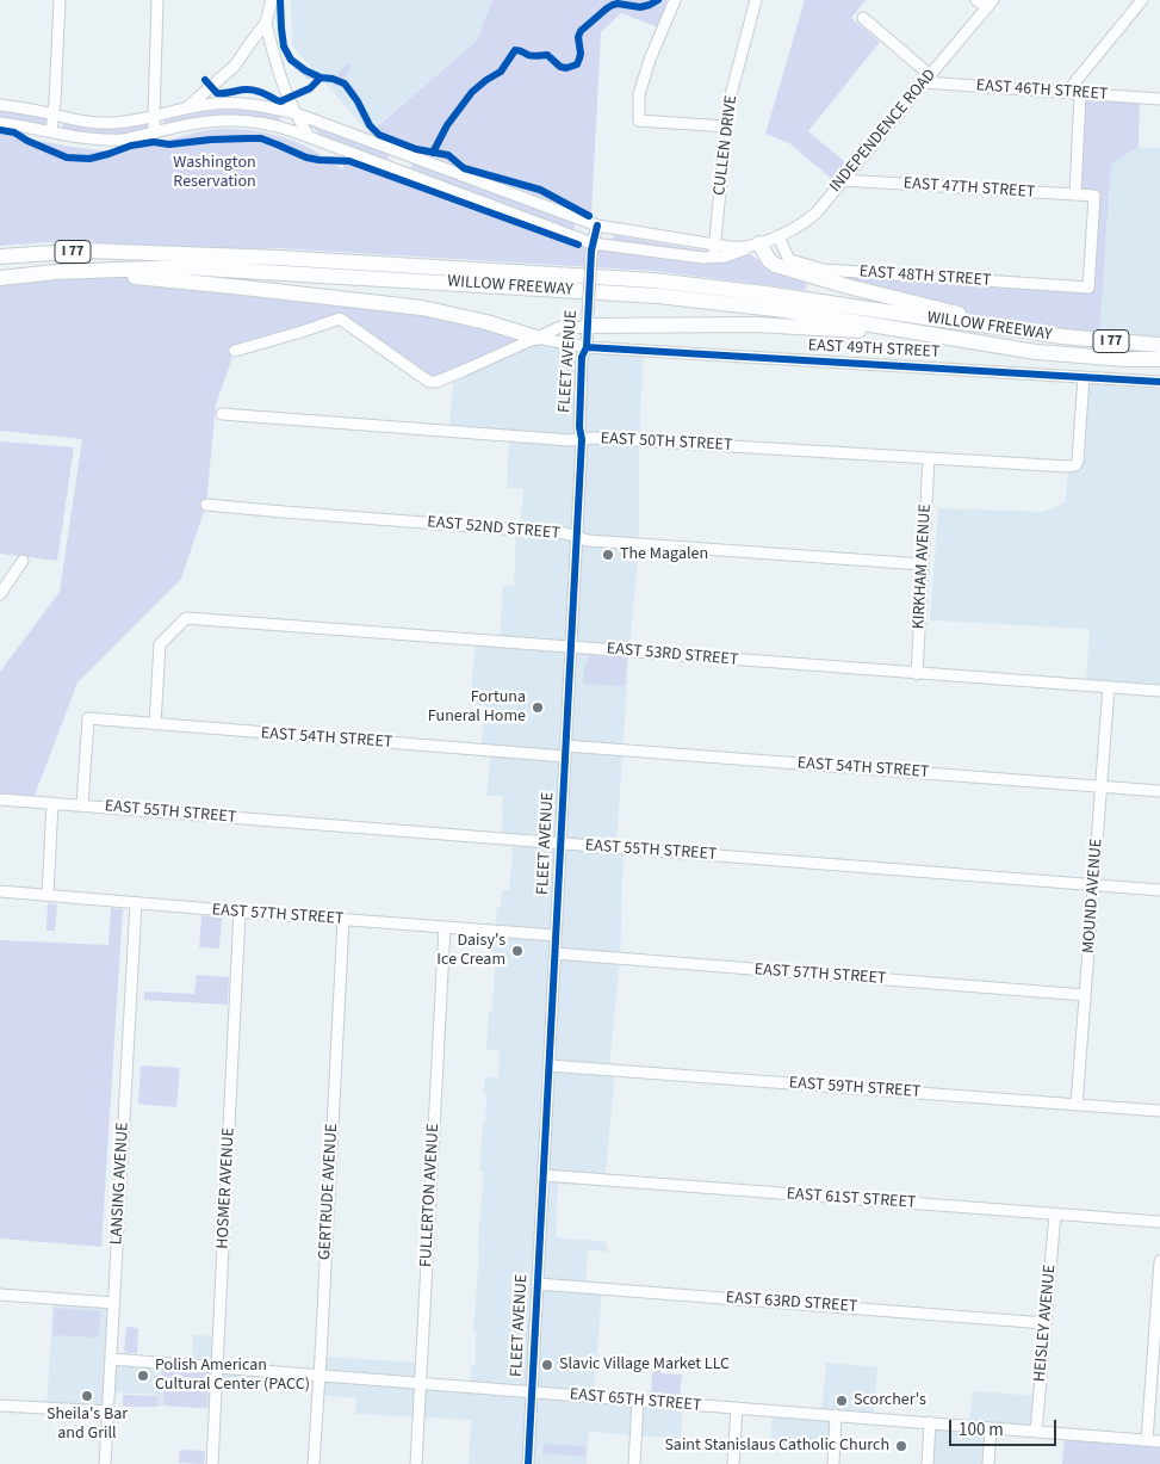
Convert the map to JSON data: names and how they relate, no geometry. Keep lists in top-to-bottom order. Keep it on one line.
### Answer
{"streets":{"highway":["I 77","WILLOW FREEWAY"],"street":["EAST 46TH STREET","INDEPENDENCE ROAD","CULLEN DRIVE","EAST 47TH STREET","EAST 48TH STREET","EAST 49TH STREET","FLEET AVENUE","EAST 50TH STREET","EAST 52ND STREET","KIRKHAM AVENUE","EAST 53RD STREET","EAST 54TH STREET","EAST 55TH STREET","MOUND AVENUE","EAST 57TH STREET","EAST 59TH STREET","LANSING AVENUE","HOSMER AVENUE","GERTRUDE AVENUE","FULLERTON AVENUE","EAST 61ST STREET","EAST 63RD STREET","HEISLEY AVENUE","EAST 65TH STREET"]},"crossings":[["EAST 46TH STREET","INDEPENDENCE ROAD"],["INDEPENDENCE ROAD","CULLEN DRIVE"],["INDEPENDENCE ROAD","EAST 47TH STREET"],["INDEPENDENCE ROAD","EAST 48TH STREET"],["INDEPENDENCE ROAD","FLEET AVENUE"],["EAST 47TH STREET","EAST 48TH STREET"],["EAST 49TH STREET","FLEET AVENUE"],["EAST 49TH STREET","EAST 50TH STREET"],["FLEET AVENUE","EAST 50TH STREET"],["FLEET AVENUE","EAST 52ND STREET"],["FLEET AVENUE","EAST 53RD STREET"],["FLEET AVENUE","EAST 54TH STREET"],["FLEET AVENUE","EAST 55TH STREET"],["FLEET AVENUE","EAST 57TH STREET"],["FLEET AVENUE","EAST 59TH STREET"],["FLEET AVENUE","EAST 61ST STREET"],["FLEET AVENUE","EAST 63RD STREET"],["FLEET AVENUE","EAST 65TH STREET"],["EAST 50TH STREET","KIRKHAM AVENUE"],["EAST 52ND STREET","KIRKHAM AVENUE"],["KIRKHAM AVENUE","EAST 53RD STREET"],["EAST 53RD STREET","EAST 54TH STREET"],["EAST 53RD STREET","MOUND AVENUE"],["EAST 54TH STREET","EAST 55TH STREET"],["EAST 54TH STREET","MOUND AVENUE"],["EAST 55TH STREET","MOUND AVENUE"],["MOUND AVENUE","EAST 57TH STREET"],["MOUND AVENUE","EAST 59TH STREET"],["EAST 57TH STREET","LANSING AVENUE"],["EAST 57TH STREET","HOSMER AVENUE"],["EAST 57TH STREET","GERTRUDE AVENUE"],["EAST 57TH STREET","FULLERTON AVENUE"],["LANSING AVENUE","EAST 65TH STREET"],["HOSMER AVENUE","EAST 65TH STREET"],["GERTRUDE AVENUE","EAST 65TH STREET"],["FULLERTON AVENUE","EAST 65TH STREET"],["EAST 61ST STREET","HEISLEY AVENUE"],["EAST 63RD STREET","HEISLEY AVENUE"],["HEISLEY AVENUE","EAST 65TH STREET"]],"parks":["Washington Reservation"],"places":["The Magalen","Fortuna Funeral Home","Daisy's Ice Cream","Slavic Village Market LLC","Polish American Cultural Center (PACC)","Sheila's Bar and Grill","Scorcher's","Saint Stanislaus Catholic Church"],"scale_bar":"100 m"}
